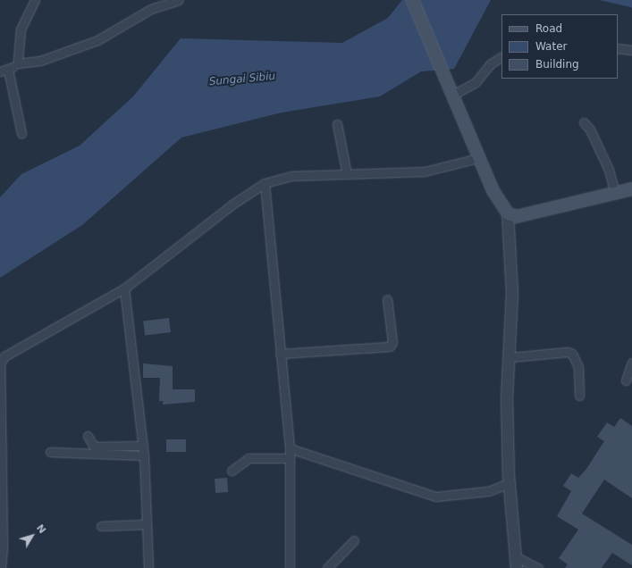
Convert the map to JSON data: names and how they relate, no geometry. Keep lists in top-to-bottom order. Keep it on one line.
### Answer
{"water":["Sungai Sibiu"],"legend":["Road","Water","Building"],"north":"top right"}
